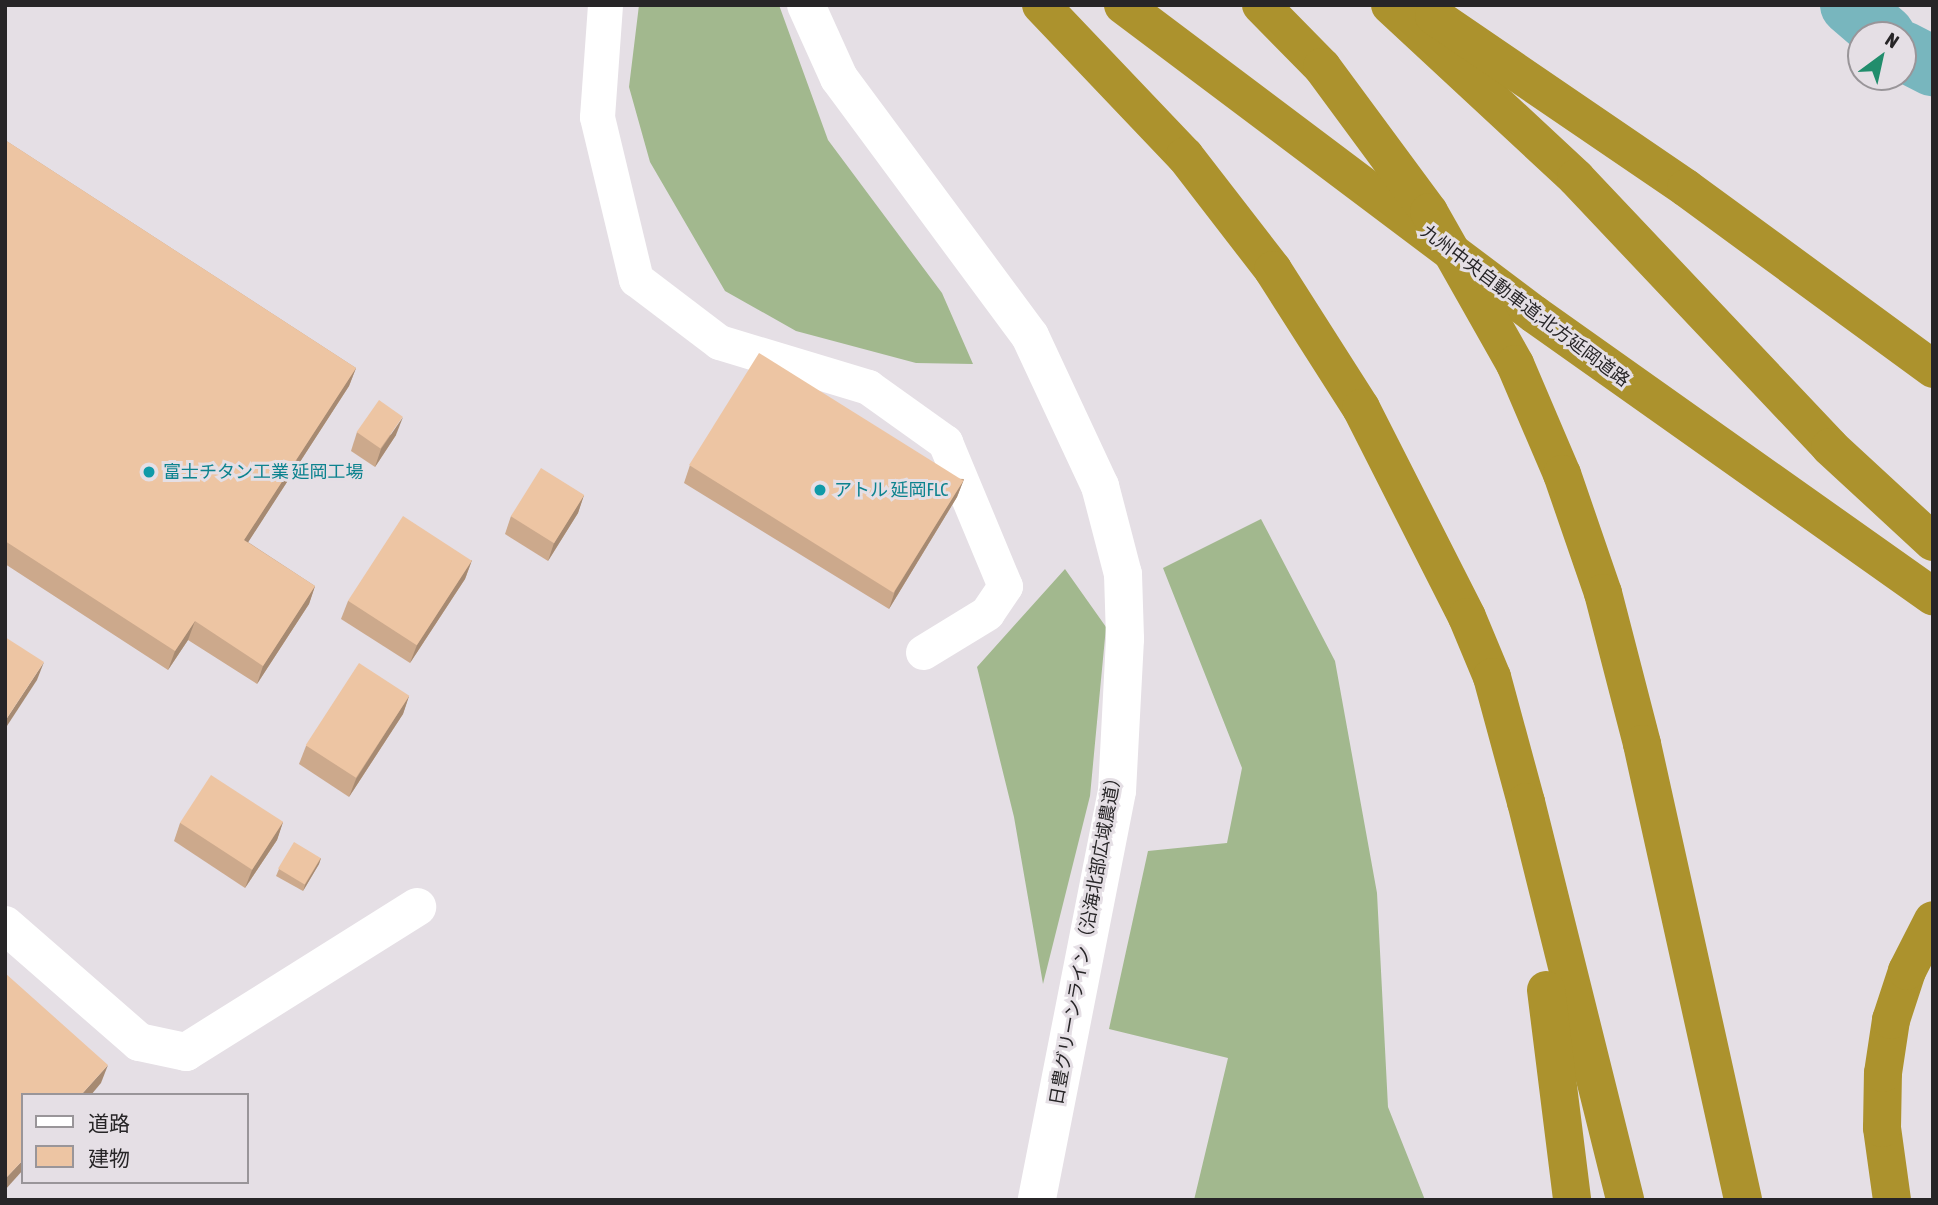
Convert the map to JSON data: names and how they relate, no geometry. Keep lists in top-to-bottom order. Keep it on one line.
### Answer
{"streets":{"highway":["九州中央自動車道;北方延岡道路"],"street":["日豊グリーンライン（沿海北部広域農道）"]},"places":["富士チタン工業 延岡工場","アトル 延岡FLC"],"legend":["道路","建物"],"north":"top right"}
